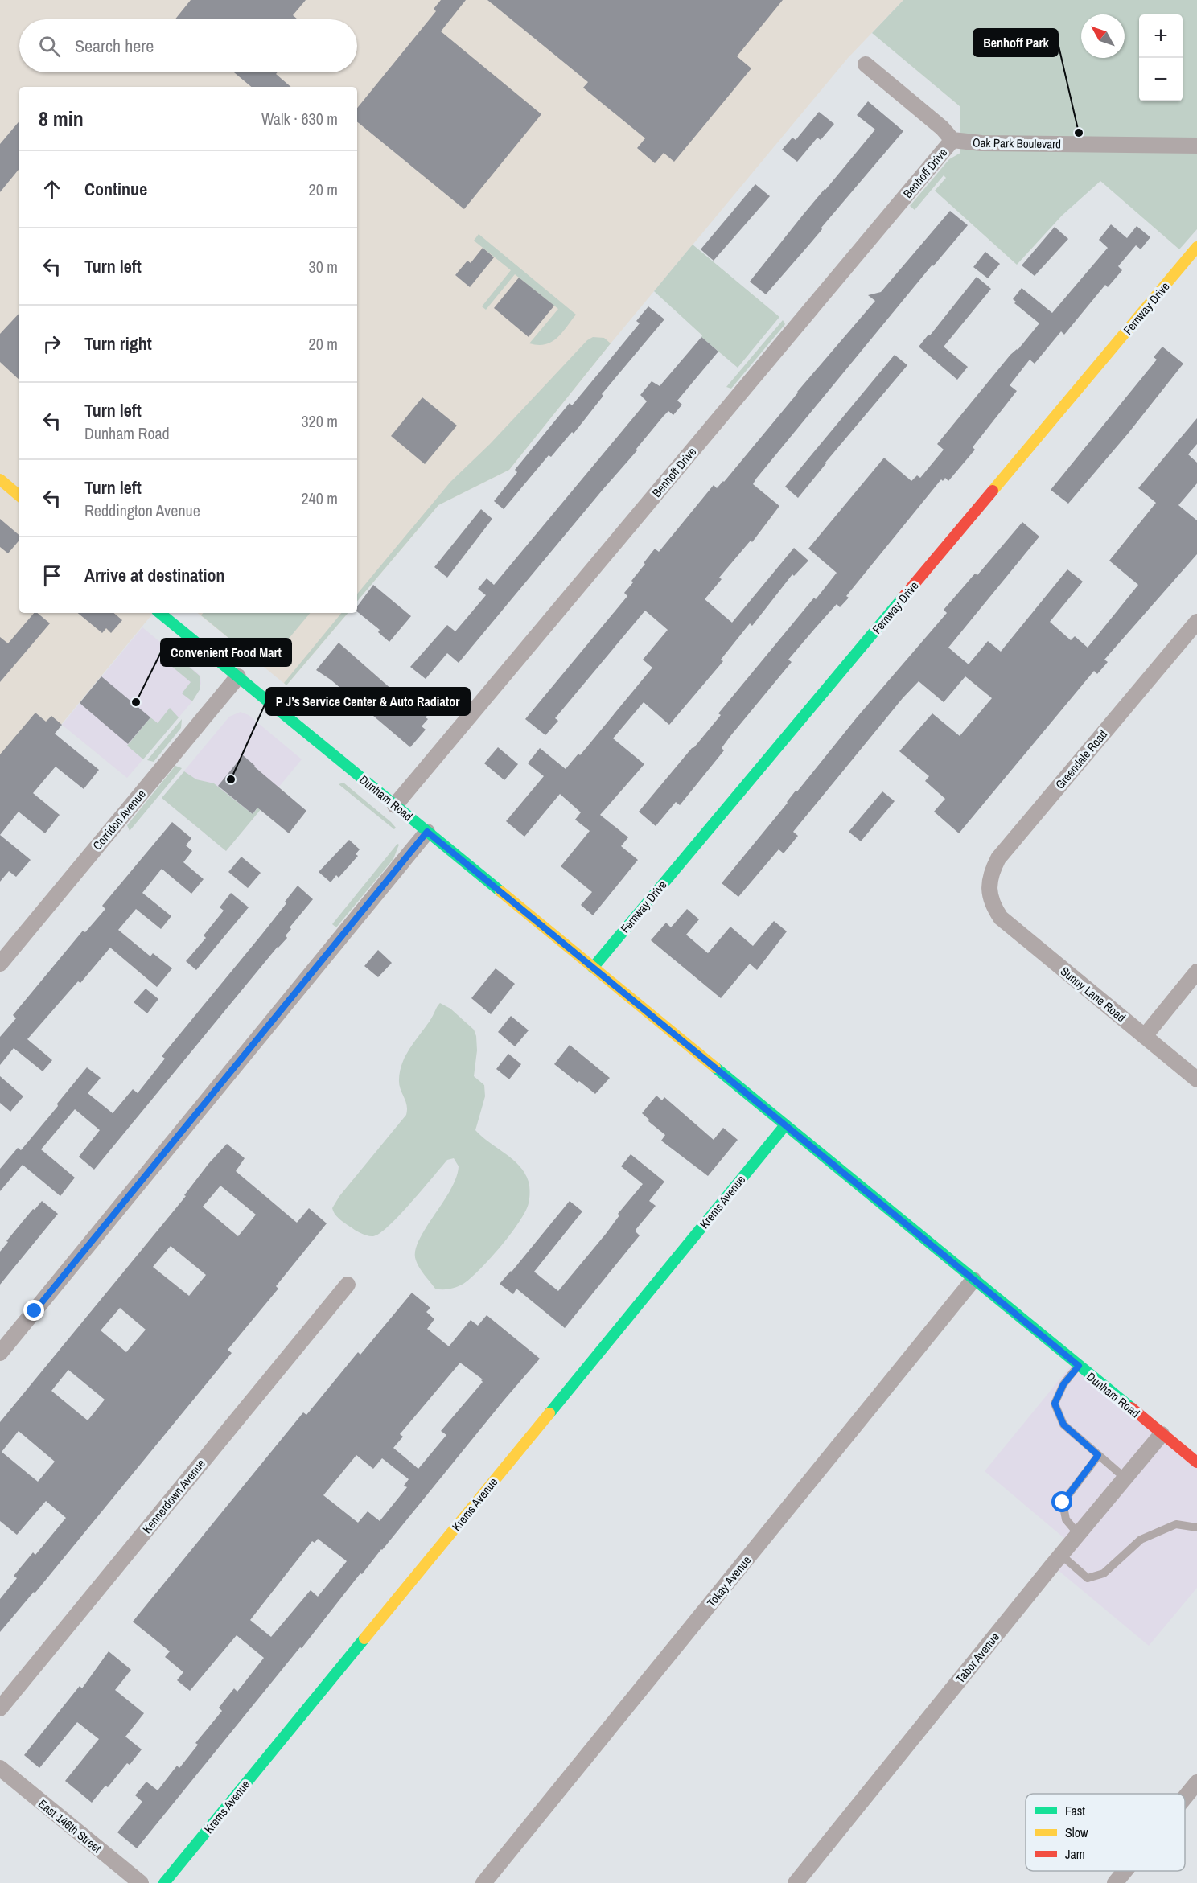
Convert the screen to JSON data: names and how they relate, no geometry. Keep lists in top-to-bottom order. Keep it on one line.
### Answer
{"streets":{"street":["Oak Park Boulevard","Benhoff Drive","Fernway Drive","Greendale Road","Dunham Road","Corridon Avenue","Sunny Lane Road","Krems Avenue","Kennerdown Avenue","Tokay Avenue","Tabor Avenue","East 146th Street"]},"crossings":[["Oak Park Boulevard","Benhoff Drive"],["Benhoff Drive","Dunham Road"],["Fernway Drive","Dunham Road"],["Greendale Road","Sunny Lane Road"],["Dunham Road","Corridon Avenue"],["Dunham Road","Krems Avenue"],["Dunham Road","Tokay Avenue"],["Dunham Road","Tabor Avenue"]],"places":["Benhoff Park","Convenient Food Mart","P J’s Service Center & Auto Radiator"],"legend":["Fast","Slow","Jam"],"north":"top left","page":{"map_buttons":["+","−"],"search":"Search here","heading":["8 min","Walk · 630 m"],"list":[["Continue","20 m"],["Turn left","30 m"],["Turn right","20 m"],["Turn left","Dunham Road","320 m"],["Turn left","Reddington Avenue","240 m"],"Arrive at destination"]}}
